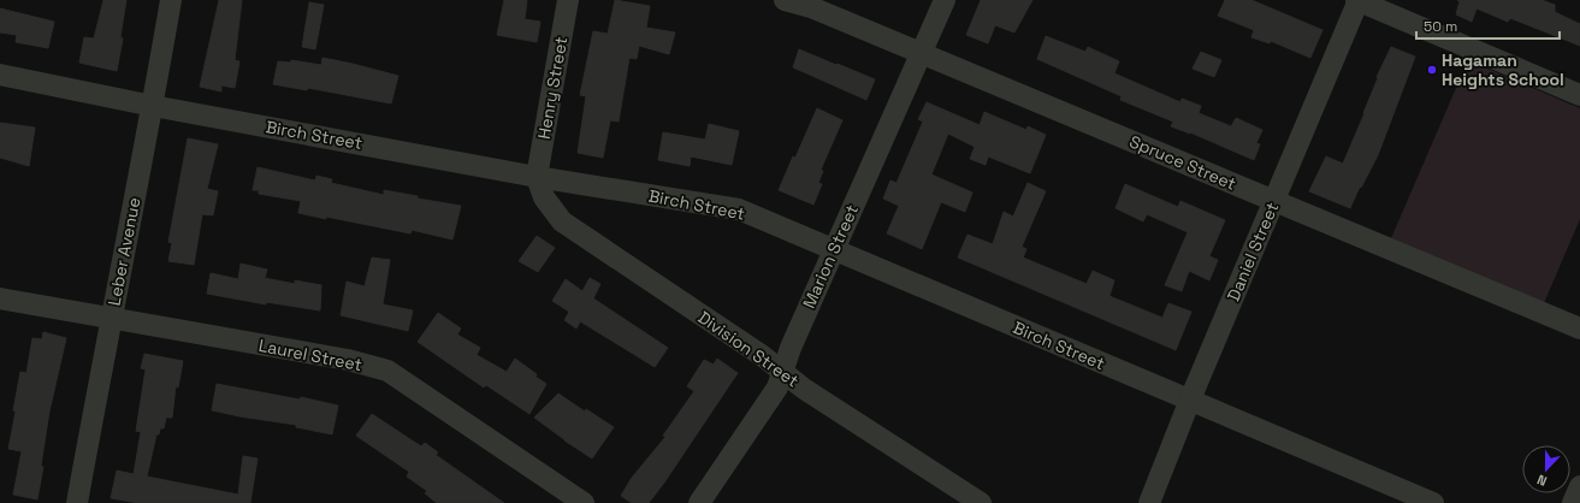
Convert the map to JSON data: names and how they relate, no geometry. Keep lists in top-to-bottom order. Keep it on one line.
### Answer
{"streets":{"street":["Henry Street","Birch Street","Spruce Street","Leber Avenue","Daniel Street","Marion Street","Division Street","Laurel Street"]},"crossings":[["Henry Street","Birch Street"],["Henry Street","Division Street"],["Birch Street","Leber Avenue"],["Birch Street","Daniel Street"],["Birch Street","Marion Street"],["Birch Street","Division Street"],["Spruce Street","Daniel Street"],["Spruce Street","Marion Street"],["Leber Avenue","Laurel Street"],["Marion Street","Division Street"]],"places":["Hagaman Heights School"],"scale_bar":"50 m","north":"bottom"}
